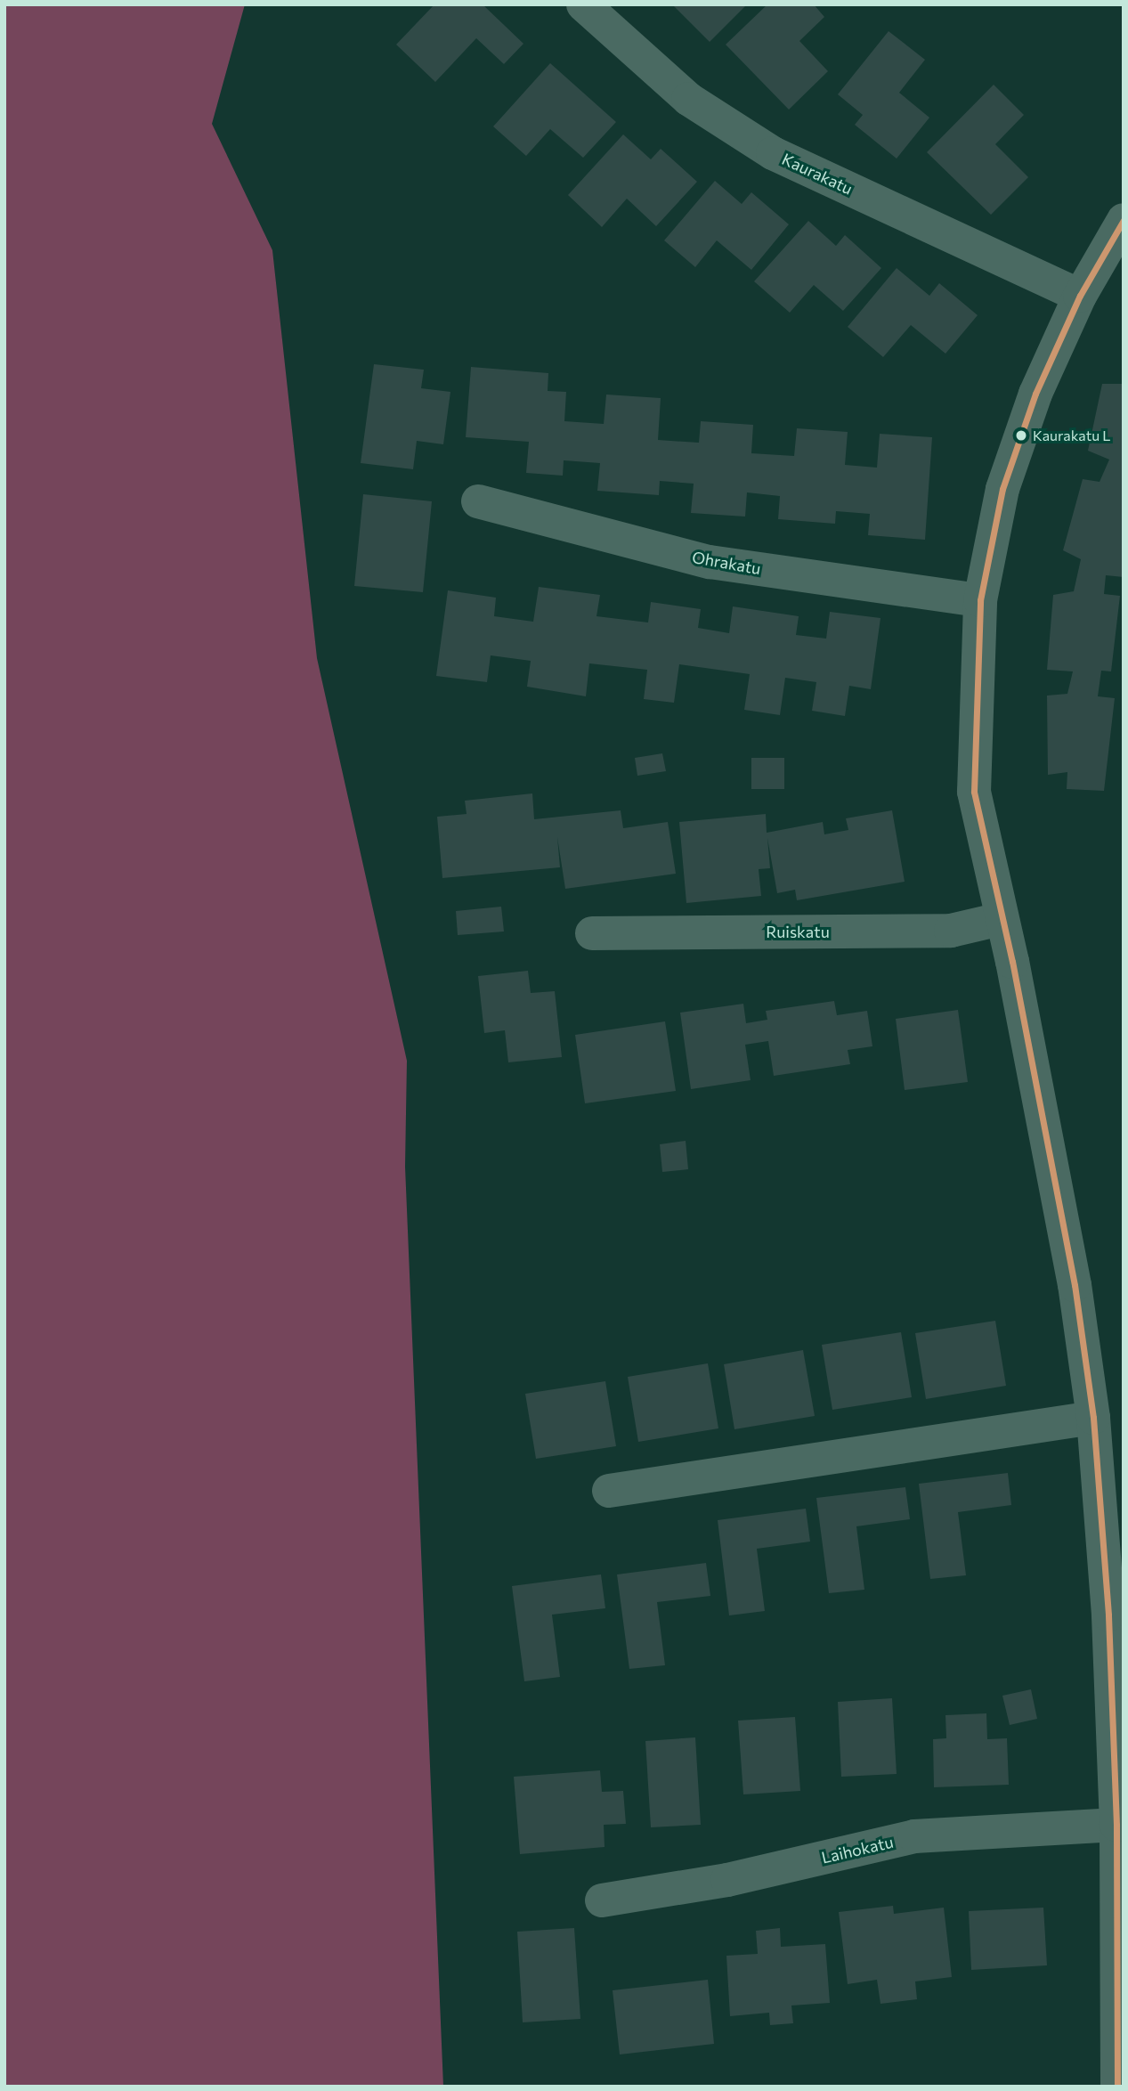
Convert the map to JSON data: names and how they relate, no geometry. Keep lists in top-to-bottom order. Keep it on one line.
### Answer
{"streets":{"street":["Kaurakatu","Ohrakatu","Ruiskatu","Laihokatu"]},"places":["Kaurakatu L"]}
